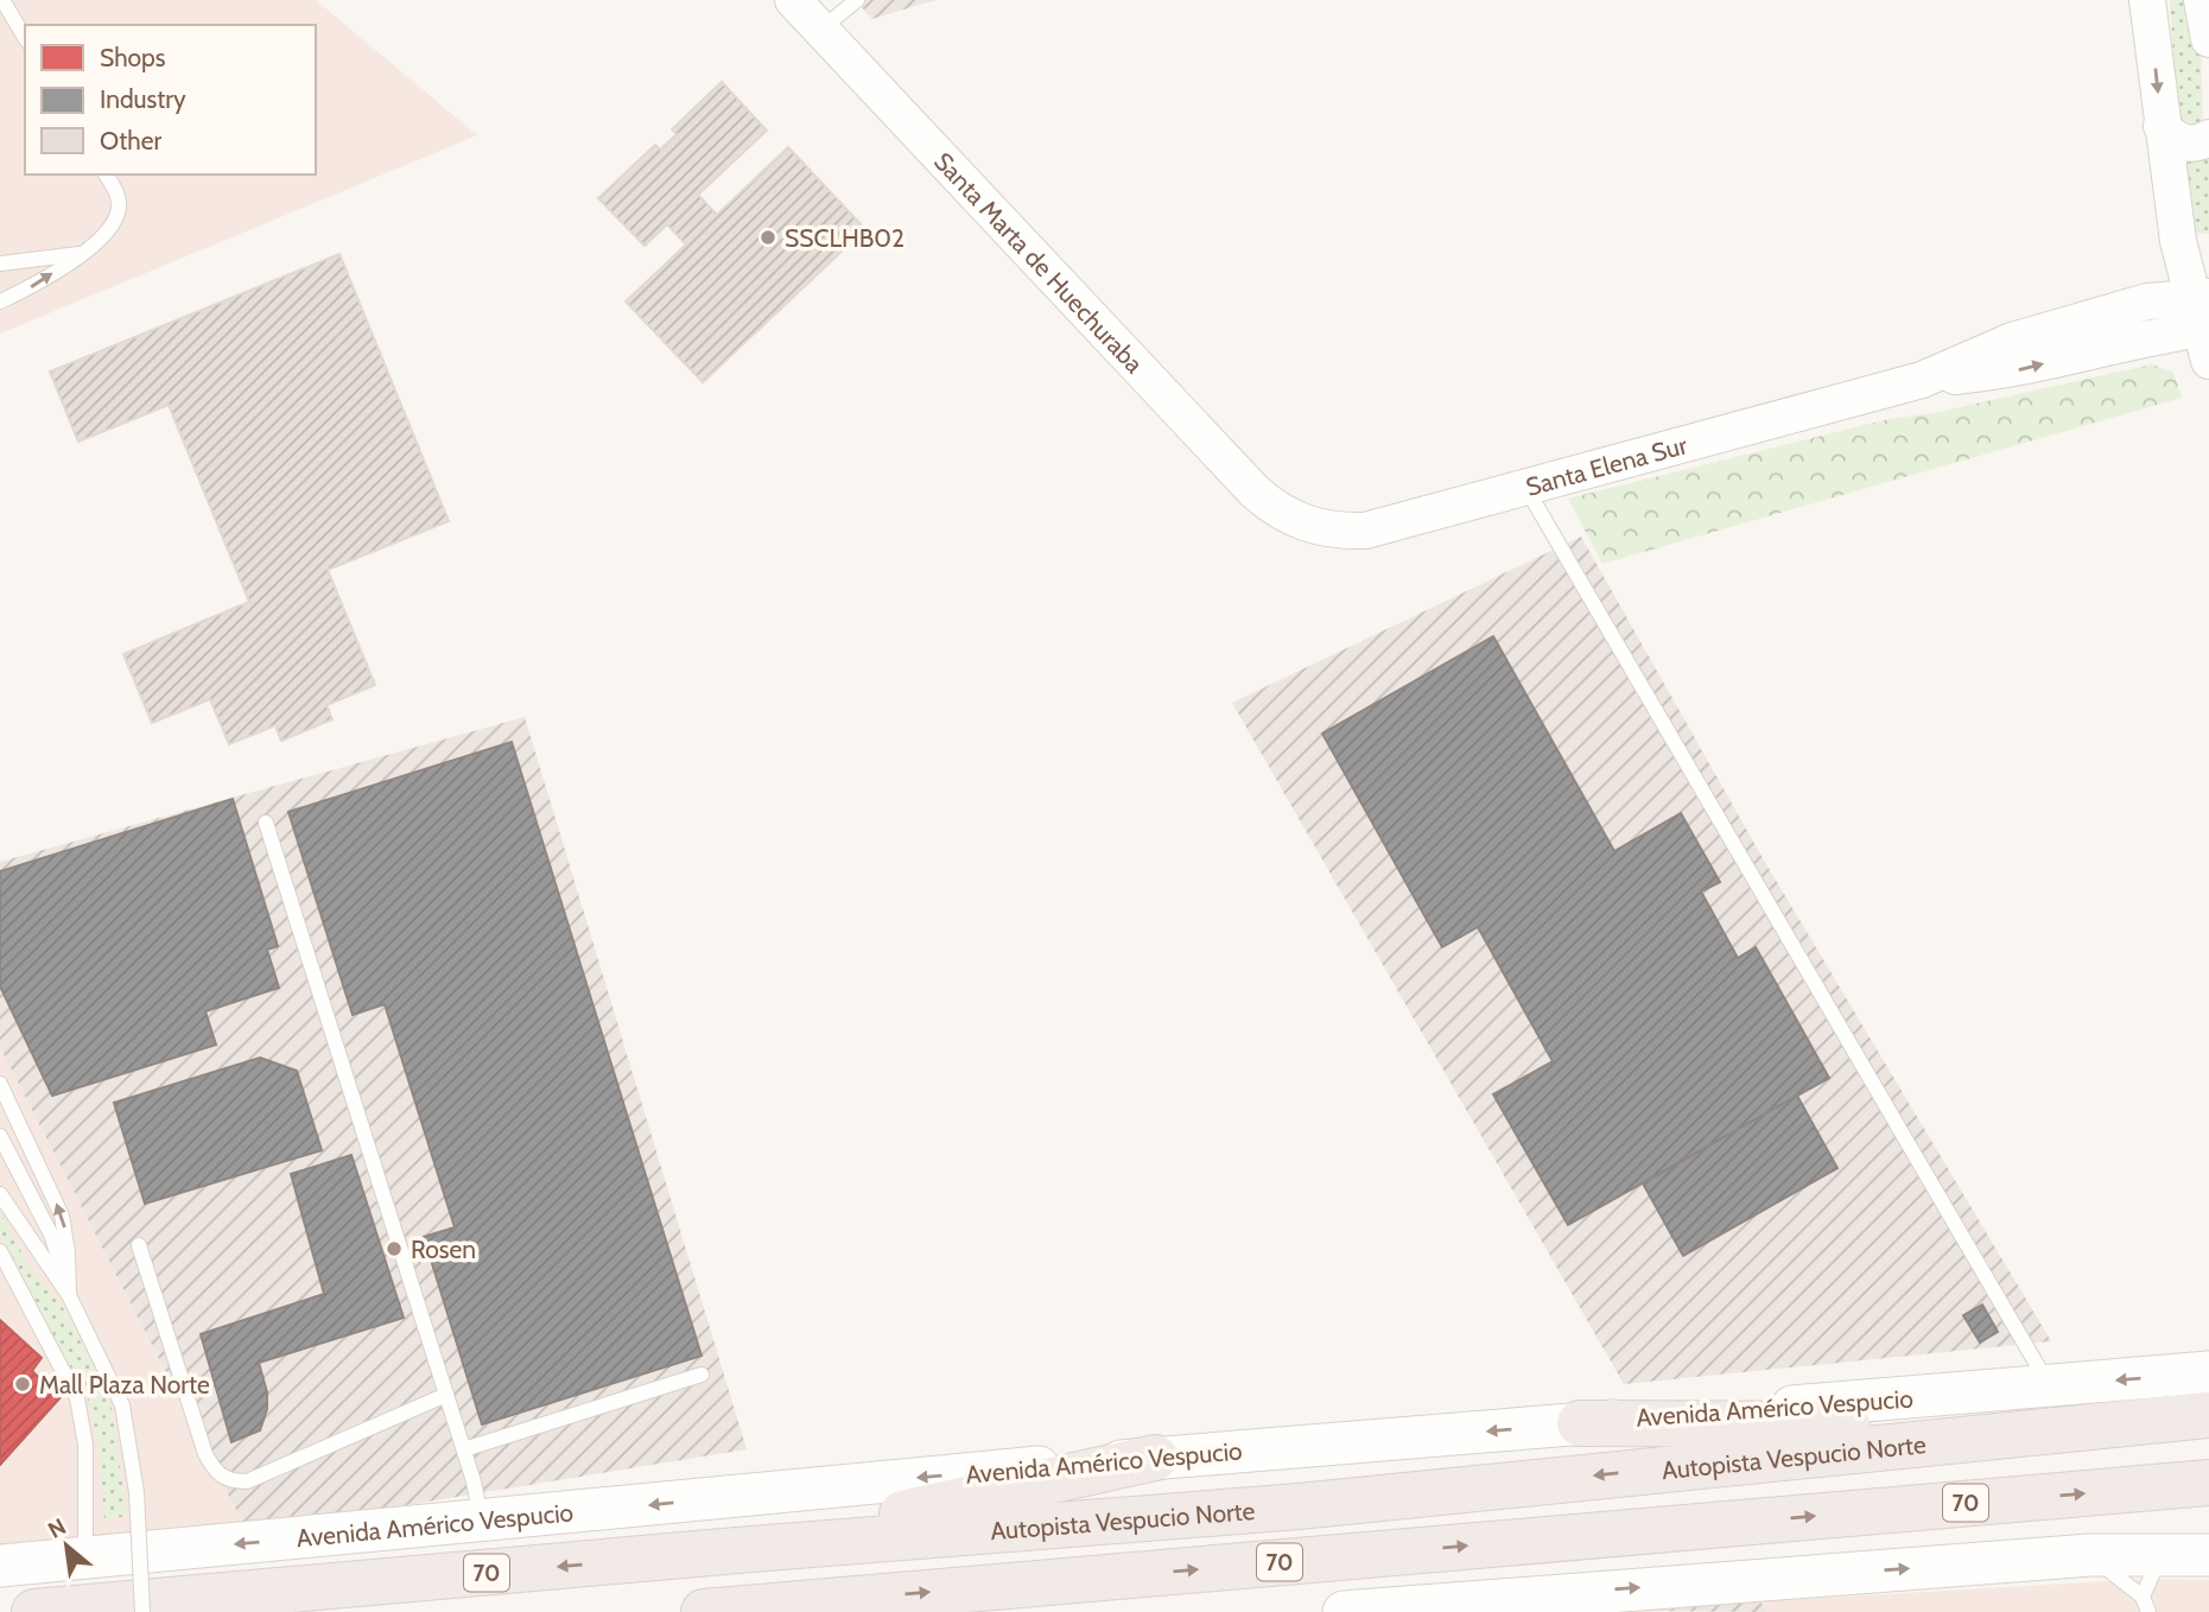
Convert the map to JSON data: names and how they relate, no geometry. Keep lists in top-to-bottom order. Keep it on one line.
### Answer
{"streets":{"highway":["Autopista Vespucio Norte","70"],"main road":["Avenida Américo Vespucio"],"street":["Santa Marta de Huechuraba","Santa Elena Sur"]},"crossings":[["Santa Marta de Huechuraba","Santa Elena Sur"]],"one_way":["Avenida Américo Vespucio"],"places":["SSCLHB02","Rosen","Mall Plaza Norte"],"legend":["Shops","Industry","Other"],"north":"top left"}
